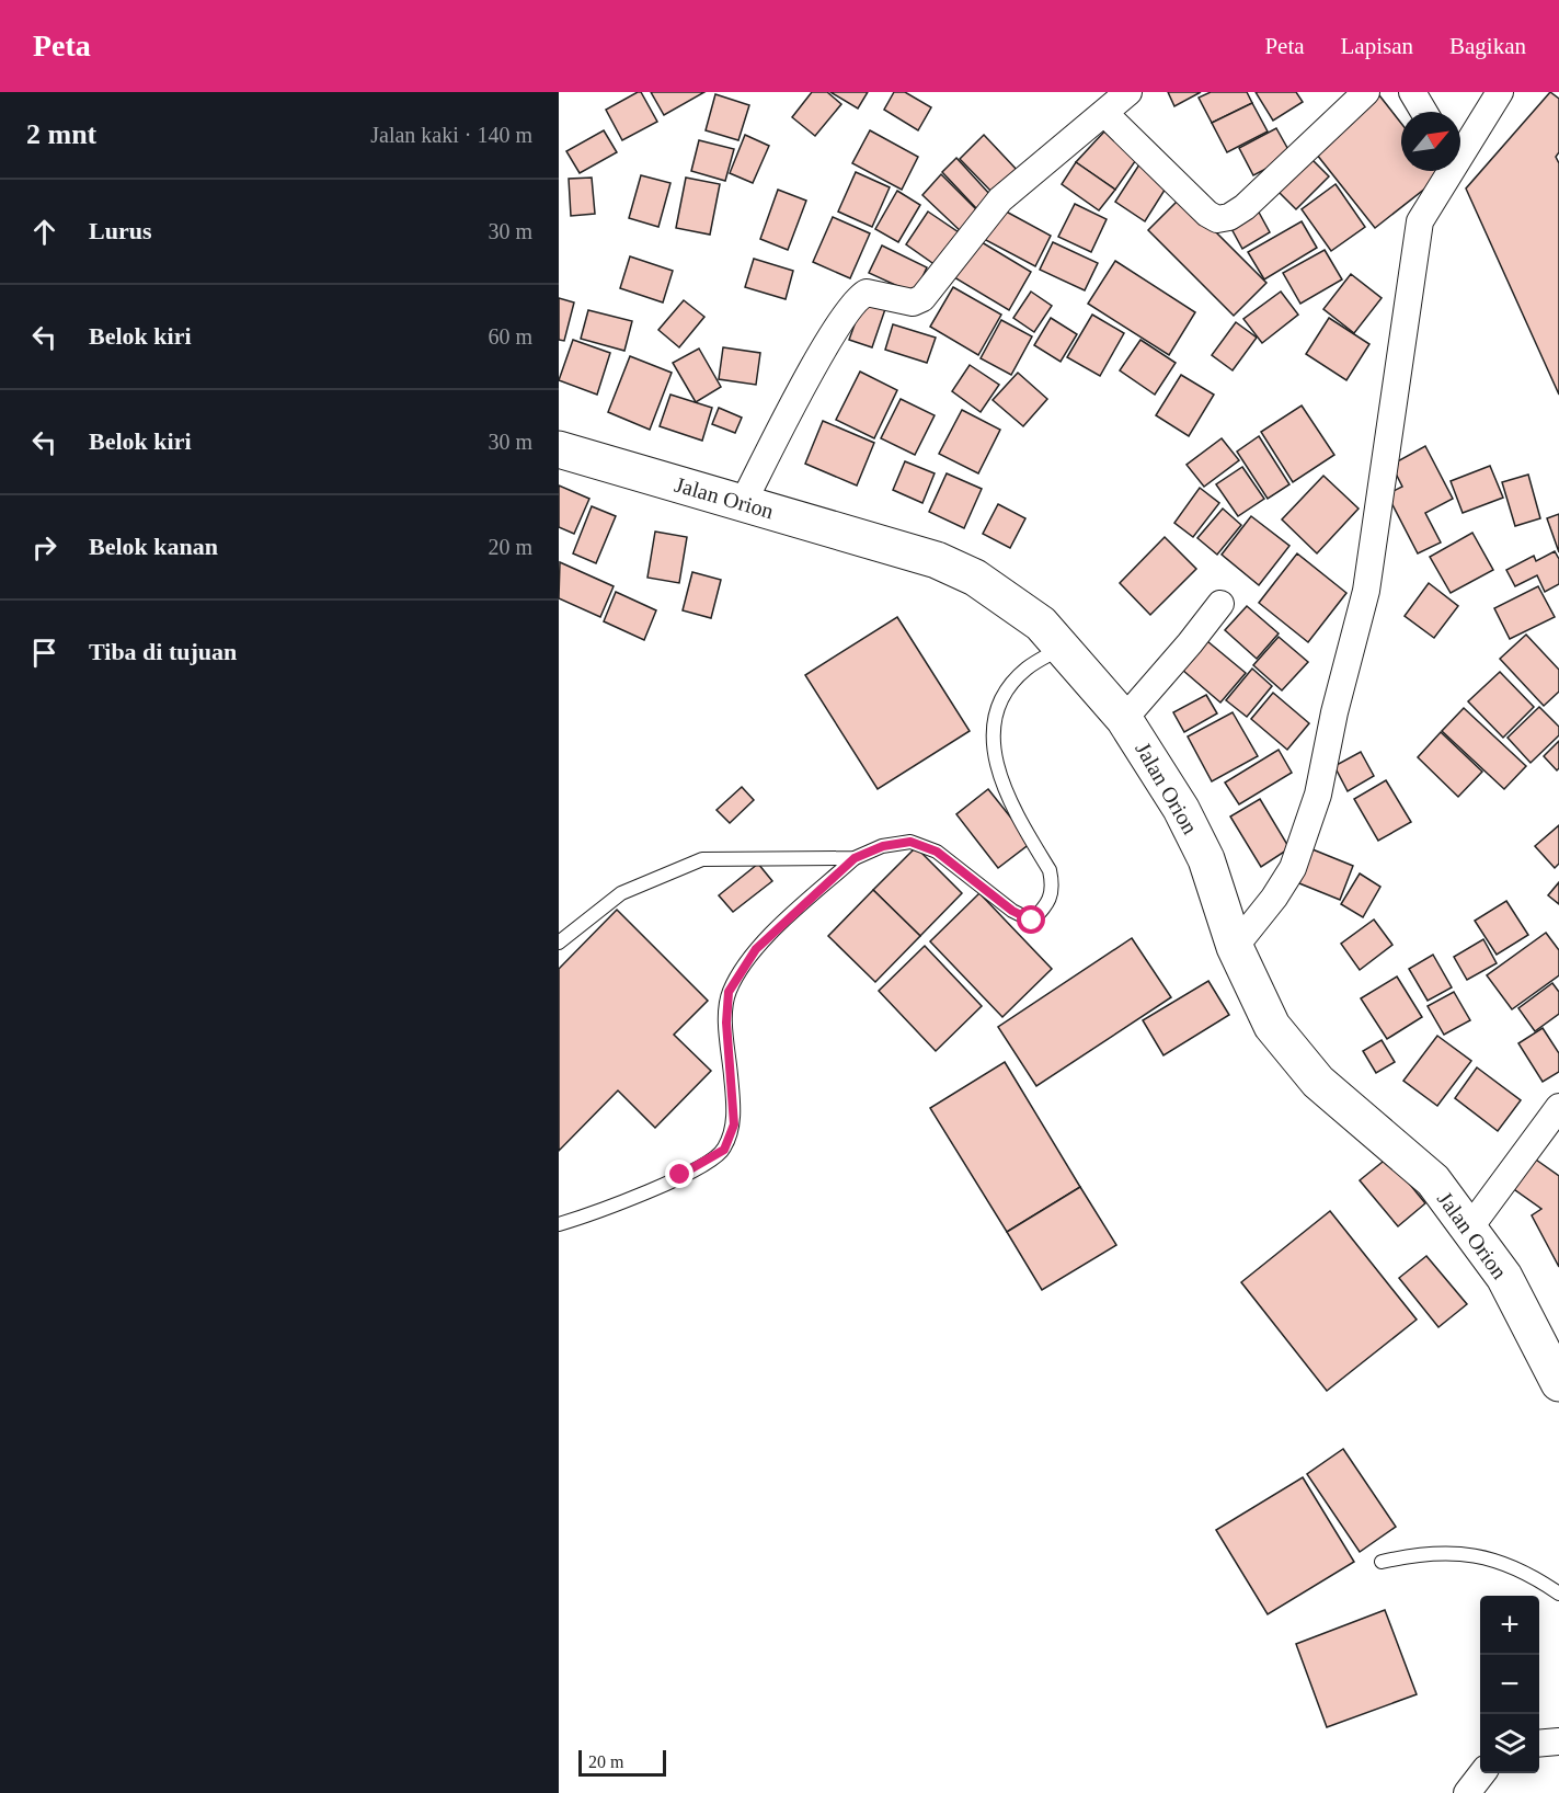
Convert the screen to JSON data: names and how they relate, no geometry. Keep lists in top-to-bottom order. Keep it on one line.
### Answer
{"streets":{"highway":["Jalan Orion"]},"scale_bar":"20 m","north":"top right","page":{"header":"Peta","nav":["Peta","Lapisan","Bagikan"],"heading":["2 mnt","Jalan kaki · 140 m"],"list":[["Lurus","30 m"],["Belok kiri","60 m"],["Belok kiri","30 m"],["Belok kanan","20 m"],"Tiba di tujuan"],"map_buttons":["+","−"],"scale":"20 m"}}
